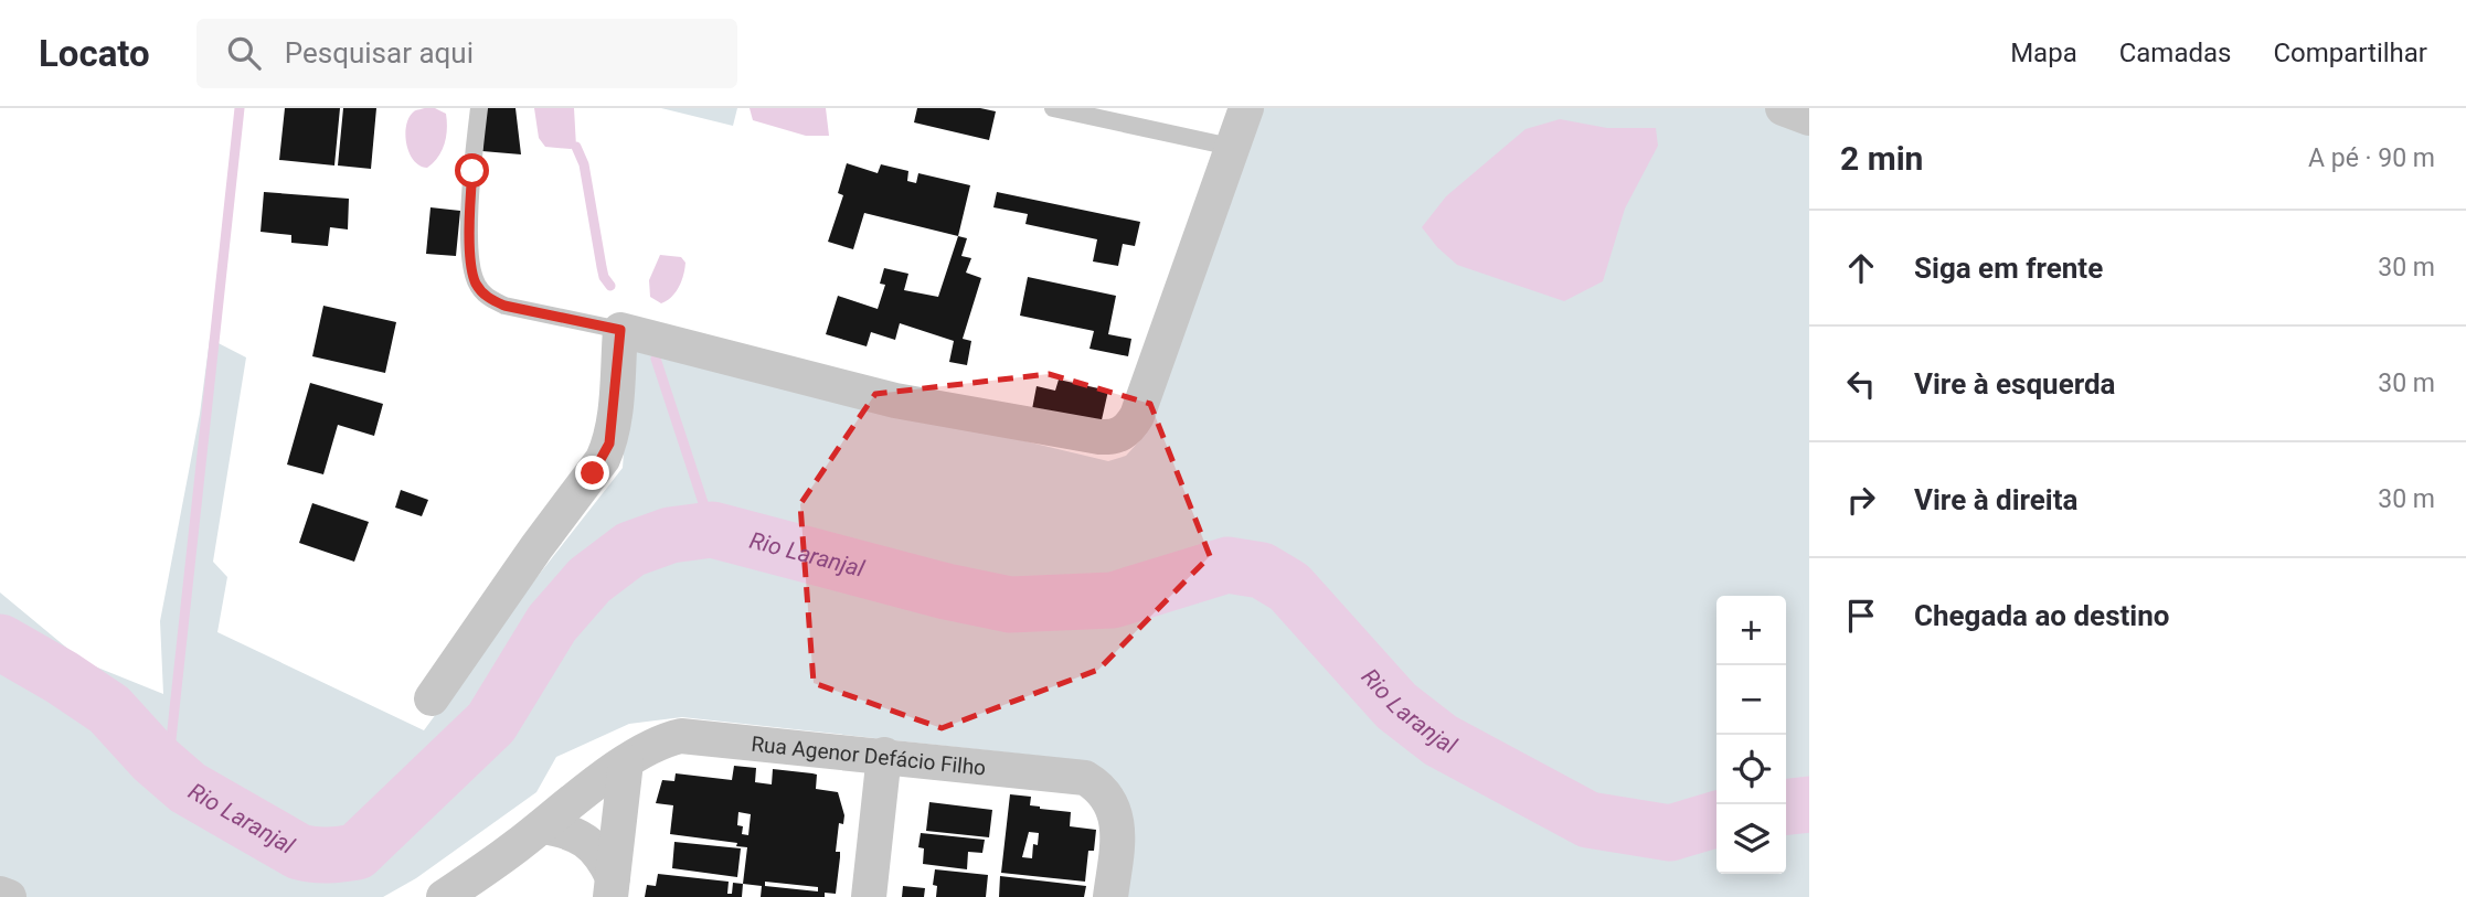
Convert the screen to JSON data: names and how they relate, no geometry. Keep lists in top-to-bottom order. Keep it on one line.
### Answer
{"streets":{"street":["Rua Agenor Defácio Filho"]},"water":["Rio Laranjal"],"page":{"header":"Locato","search":"Pesquisar aqui","nav":["Mapa","Camadas","Compartilhar"],"heading":["2 min","A pé · 90 m"],"list":[["Siga em frente","30 m"],["Vire à esquerda","30 m"],["Vire à direita","30 m"],"Chegada ao destino"],"map_buttons":["+","−"]}}
